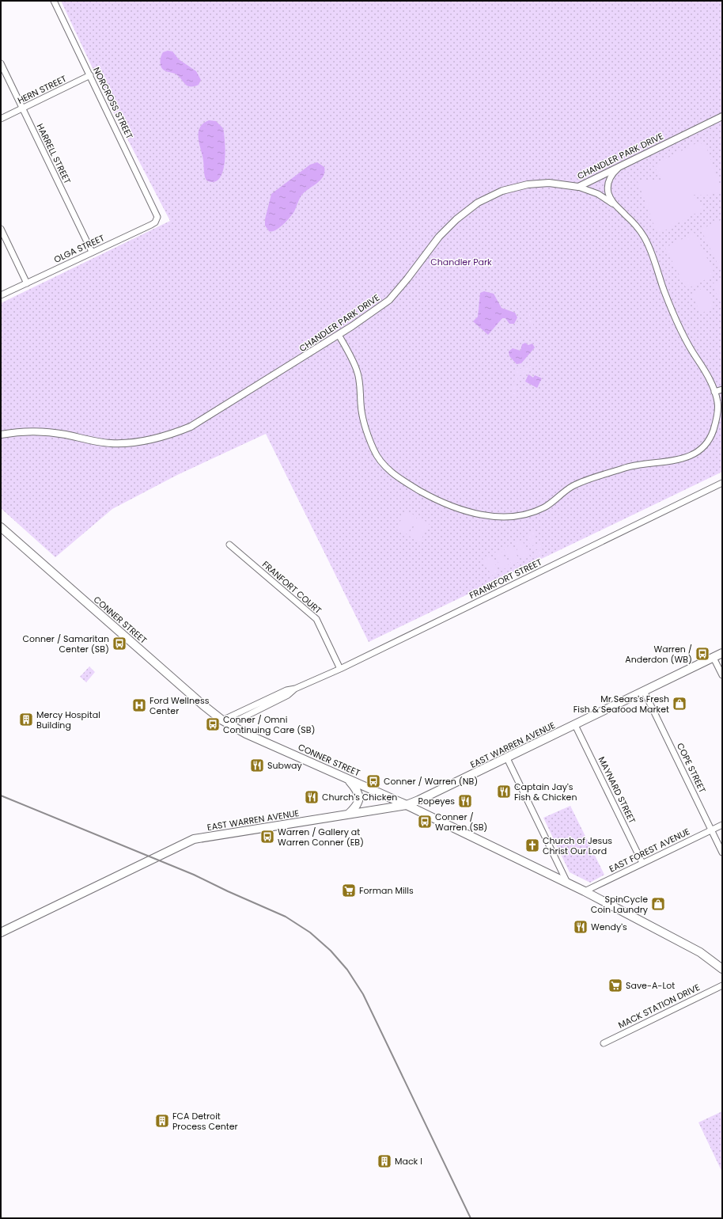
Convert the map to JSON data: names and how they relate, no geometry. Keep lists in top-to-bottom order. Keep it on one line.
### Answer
{"streets":{"main road":["CONNER STREET","EAST WARREN AVENUE"],"street":["HERN STREET","NORCROSS STREET","HARRELL STREET","CHANDLER PARK DRIVE","OLGA STREET","FRANKFORT STREET","FRANFORT COURT","COPE STREET","MAYNARD STREET","EAST FOREST AVENUE","MACK STATION DRIVE"]},"crossings":[["HERN STREET","NORCROSS STREET"],["HERN STREET","HARRELL STREET"],["NORCROSS STREET","OLGA STREET"],["HARRELL STREET","OLGA STREET"],["FRANKFORT STREET","FRANFORT COURT"],["CONNER STREET","EAST WARREN AVENUE"],["CONNER STREET","EAST FOREST AVENUE"],["EAST WARREN AVENUE","COPE STREET"],["EAST WARREN AVENUE","MAYNARD STREET"],["COPE STREET","EAST FOREST AVENUE"],["MAYNARD STREET","EAST FOREST AVENUE"]],"parks":["Chandler Park"],"places":{"bus stop":["Conner / Samaritan Center (SB)","Warren / Anderdon (WB)","Conner / Omni Continuing Care (SB)","Conner / Warren (NB)","Conner / Warren (SB)","Warren / Gallery at Warren Conner (EB)"],"shop":["Mr Sears's Fresh Fish & Seafood Market","SpinCycle Coin Laundry"],"hospital":["Ford Wellness Center"],"building":["Mercy Hospital Building","FCA Detroit Process Center","Mack I"],"restaurant":["Subway","Captain Jay's Fish & Chicken","Church's Chicken","Popeyes","Wendy's"],"church":["Church of Jesus Christ Our Lord"],"supermarket":["Forman Mills","Save-A-Lot"]}}
